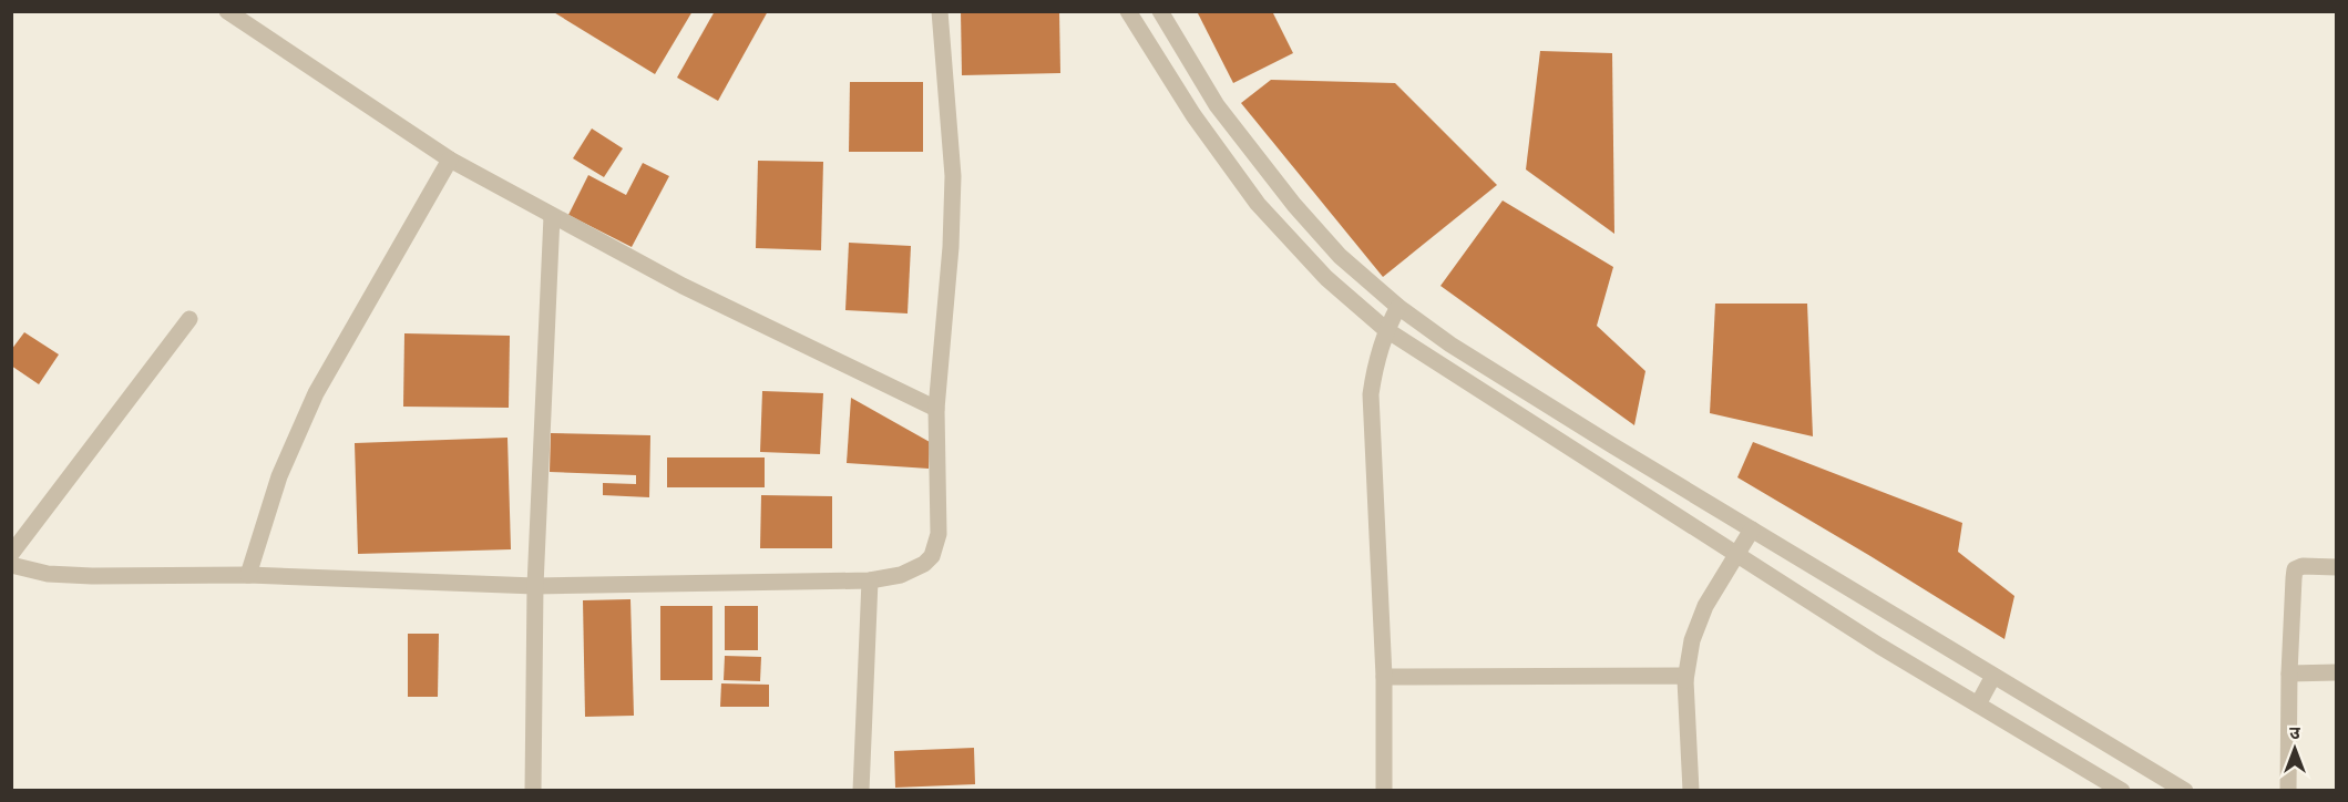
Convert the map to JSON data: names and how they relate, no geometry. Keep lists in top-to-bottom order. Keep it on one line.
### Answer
{"north":"top"}
